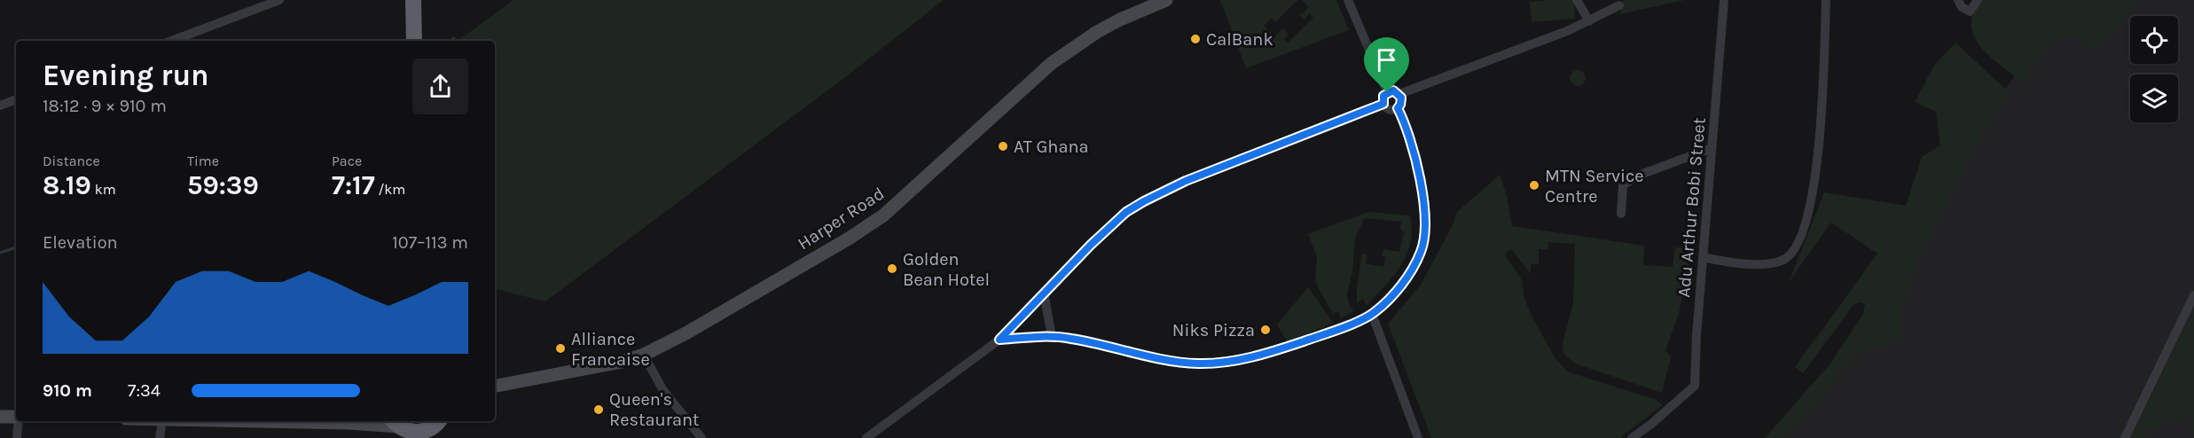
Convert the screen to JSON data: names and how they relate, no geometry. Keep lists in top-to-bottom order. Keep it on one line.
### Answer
{"streets":{"main road":["Harper Road"],"street":["Adu Arthur Bobi Street"]},"places":["CalBank","AT Ghana","MTN Service Centre","Golden Bean Hotel","Niks Pizza","Alliance Francaise","Queen's Restaurant"],"page":{"heading":["Evening run","18:12 · 9 × 910 m"],"stats":[["Distance","8.19 km"],["Time","59:39"],["Pace","7:17 /km"]],"chart":["Elevation","107–113 m"],"list":[{"name":"910 m","note":"7:34"}]}}
